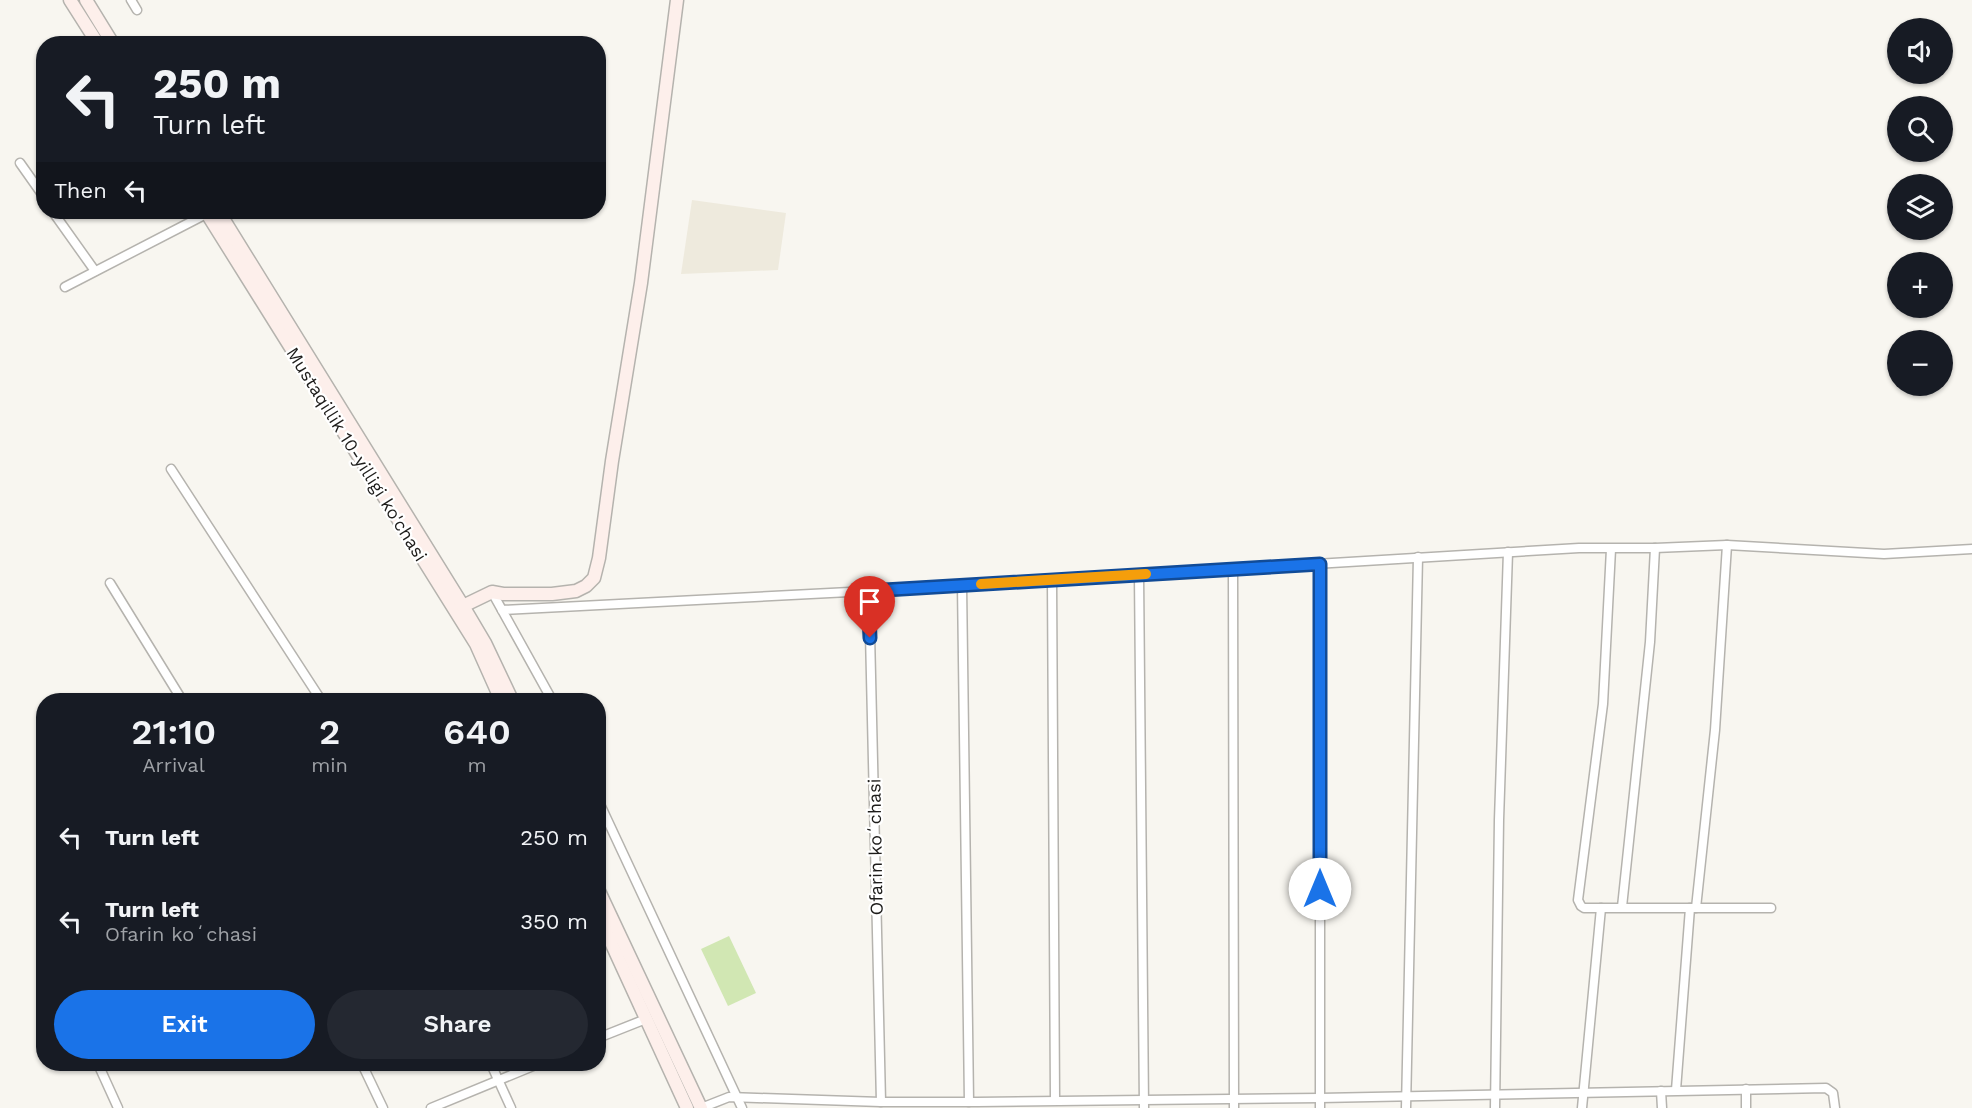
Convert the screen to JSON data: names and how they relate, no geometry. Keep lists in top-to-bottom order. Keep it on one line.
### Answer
{"streets":{"main road":["Mustaqillik 10-yilligi ko'chasi"],"street":["Ofarin koʻchasi"]},"page":{"map_buttons":["+","−"],"turn":["250 m","Turn left"],"then":"Then","eta":["21:10","Arrival","2","min","640","m"],"list":[{"name":"Turn left","value":"250 m"},{"name":"Turn left","note":"Ofarin koʻchasi","value":"350 m"}],"buttons":["Exit","Share"]}}
